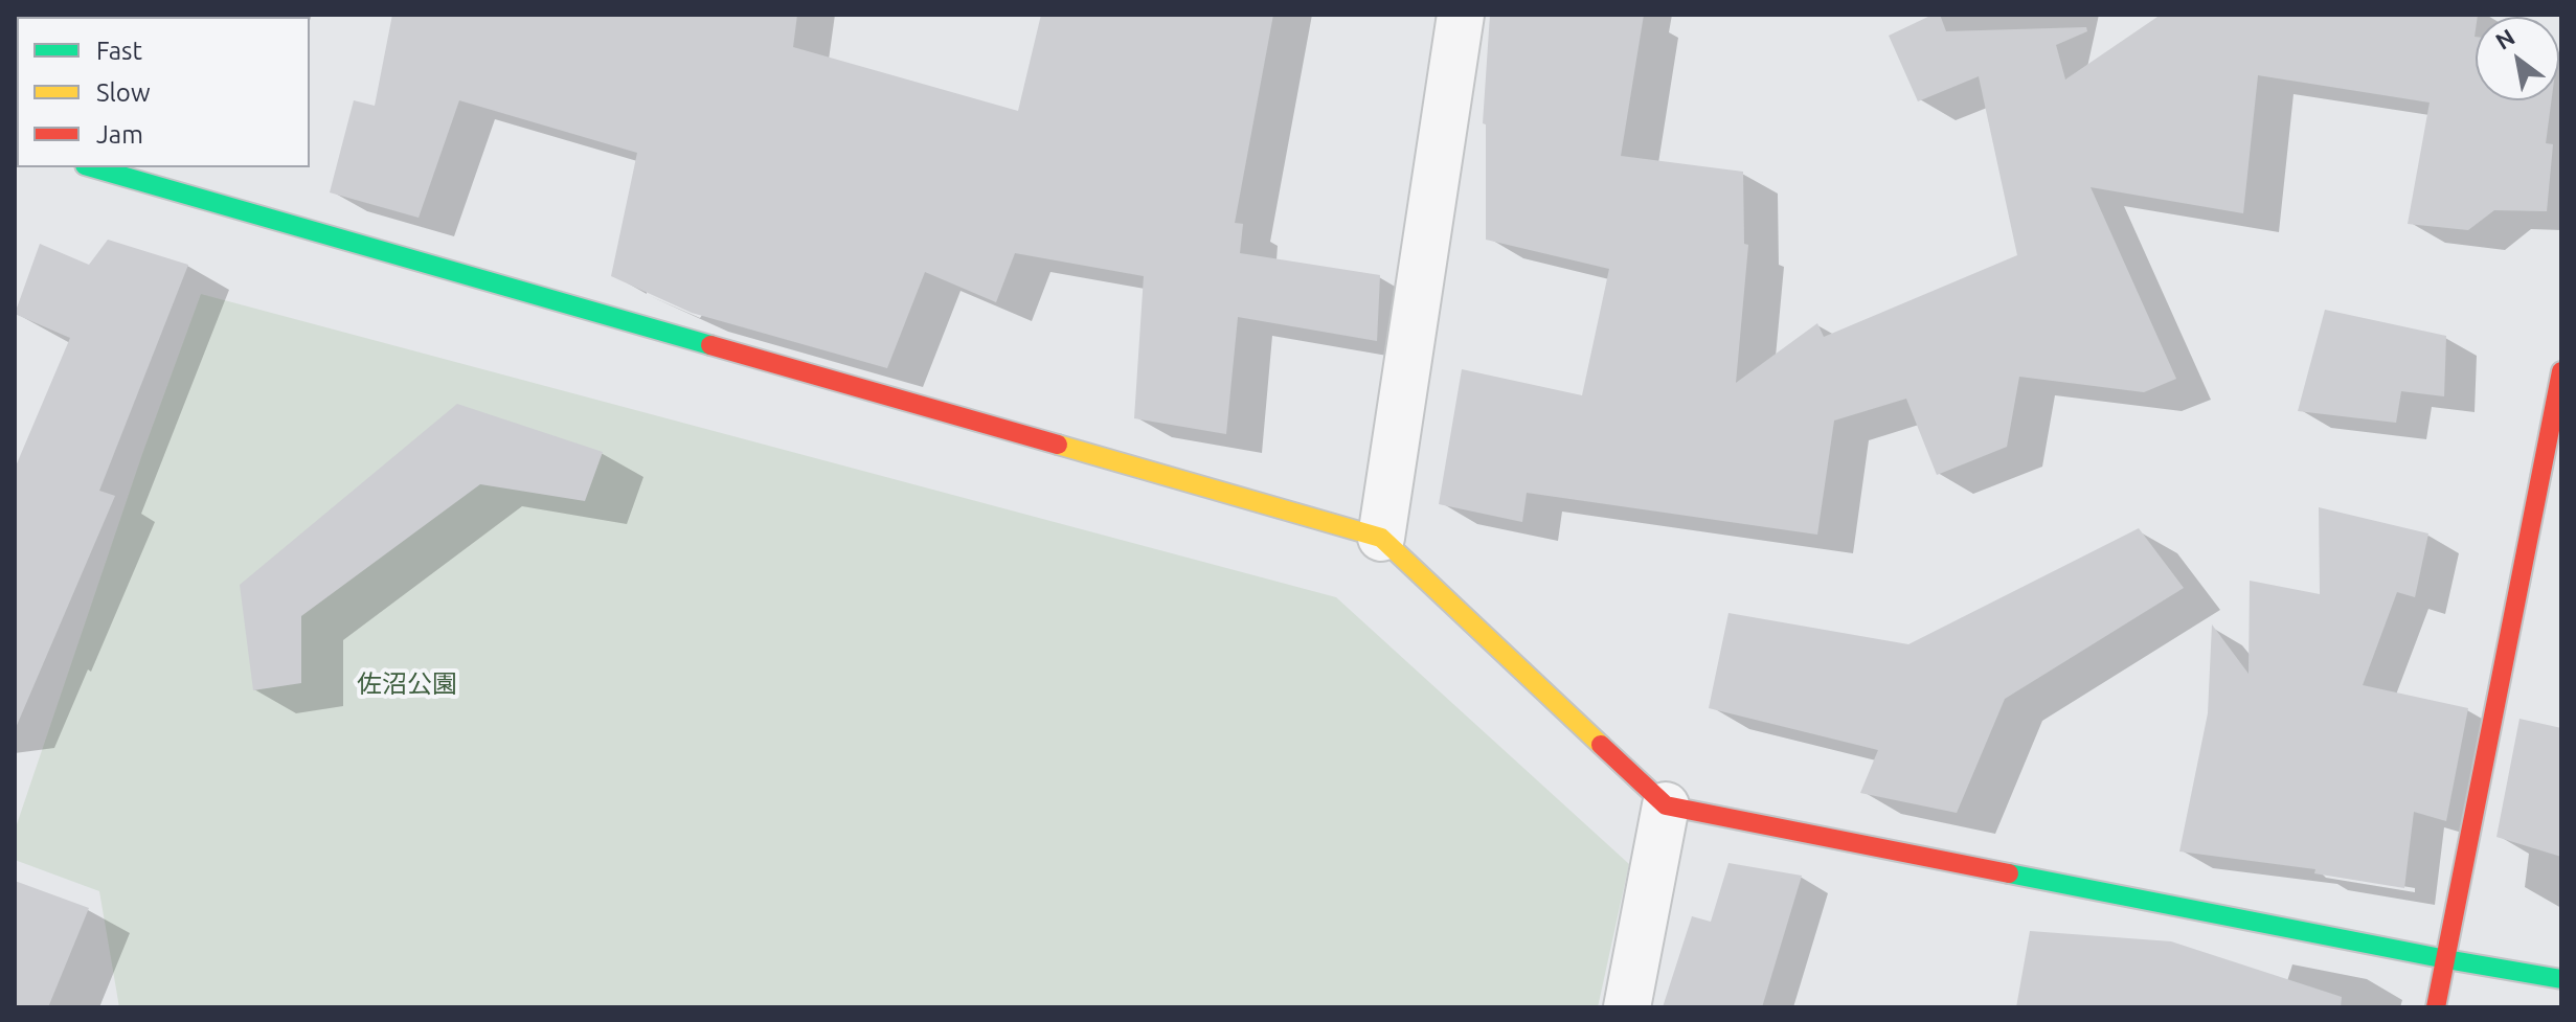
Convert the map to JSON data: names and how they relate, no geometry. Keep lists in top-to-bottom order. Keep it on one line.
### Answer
{"parks":["佐沼公園"],"legend":["Fast","Slow","Jam"],"north":"top left"}
